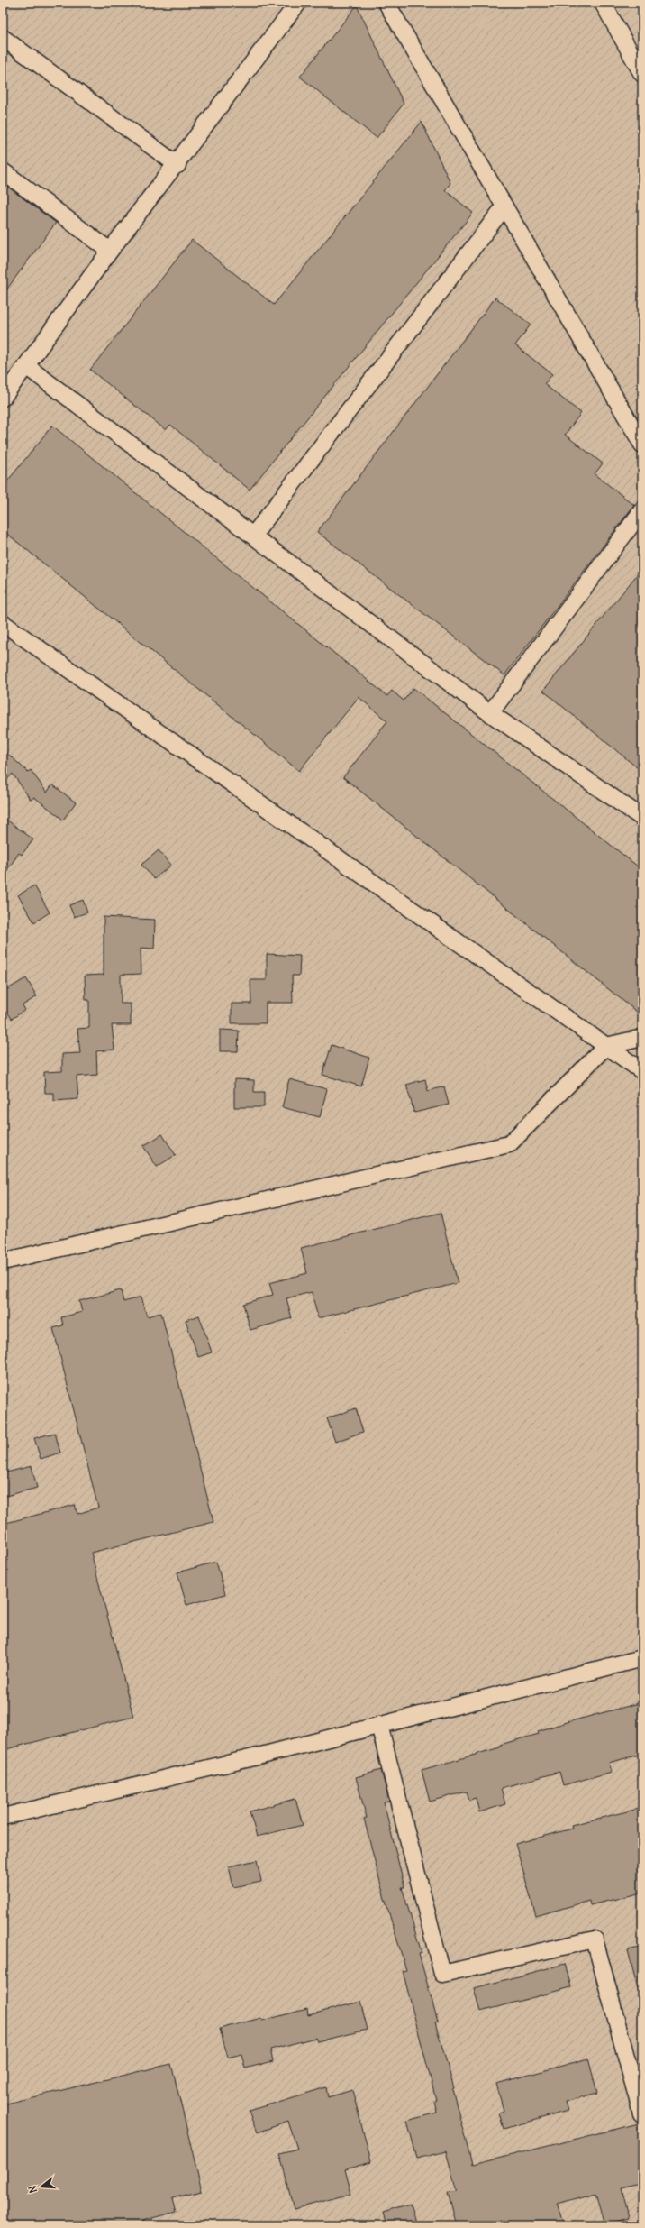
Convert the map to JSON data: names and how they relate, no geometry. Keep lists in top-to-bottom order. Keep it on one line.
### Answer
{"north":"left"}
